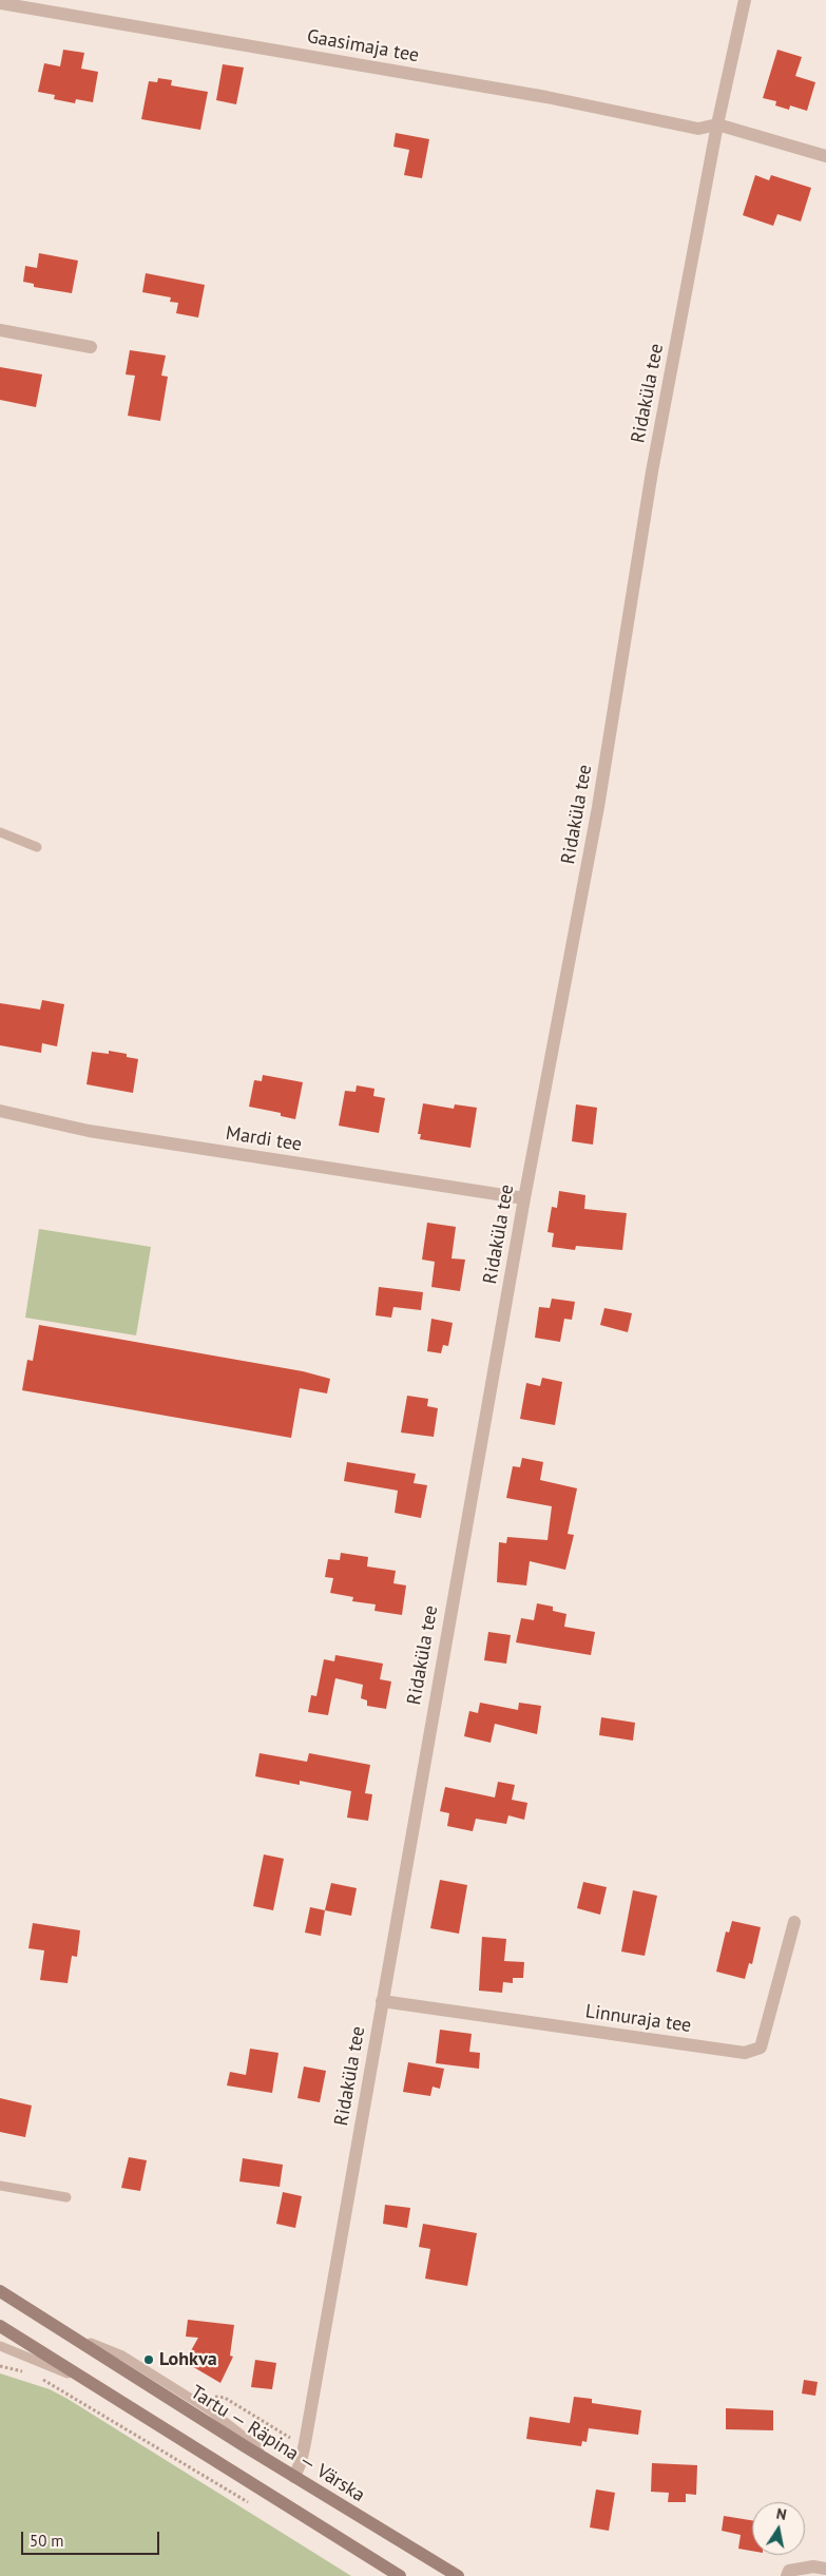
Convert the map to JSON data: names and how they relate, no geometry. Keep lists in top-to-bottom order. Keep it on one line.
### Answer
{"streets":{"main road":["Tartu — Räpina — Värska"],"street":["Gaasimaja tee","Ridaküla tee","Mardi tee","Linnuraja tee"]},"crossings":[["Gaasimaja tee","Ridaküla tee"],["Ridaküla tee","Mardi tee"],["Ridaküla tee","Linnuraja tee"],["Ridaküla tee","Tartu — Räpina — Värska"]],"places":["Lohkva"],"scale_bar":"50 m","north":"top"}
